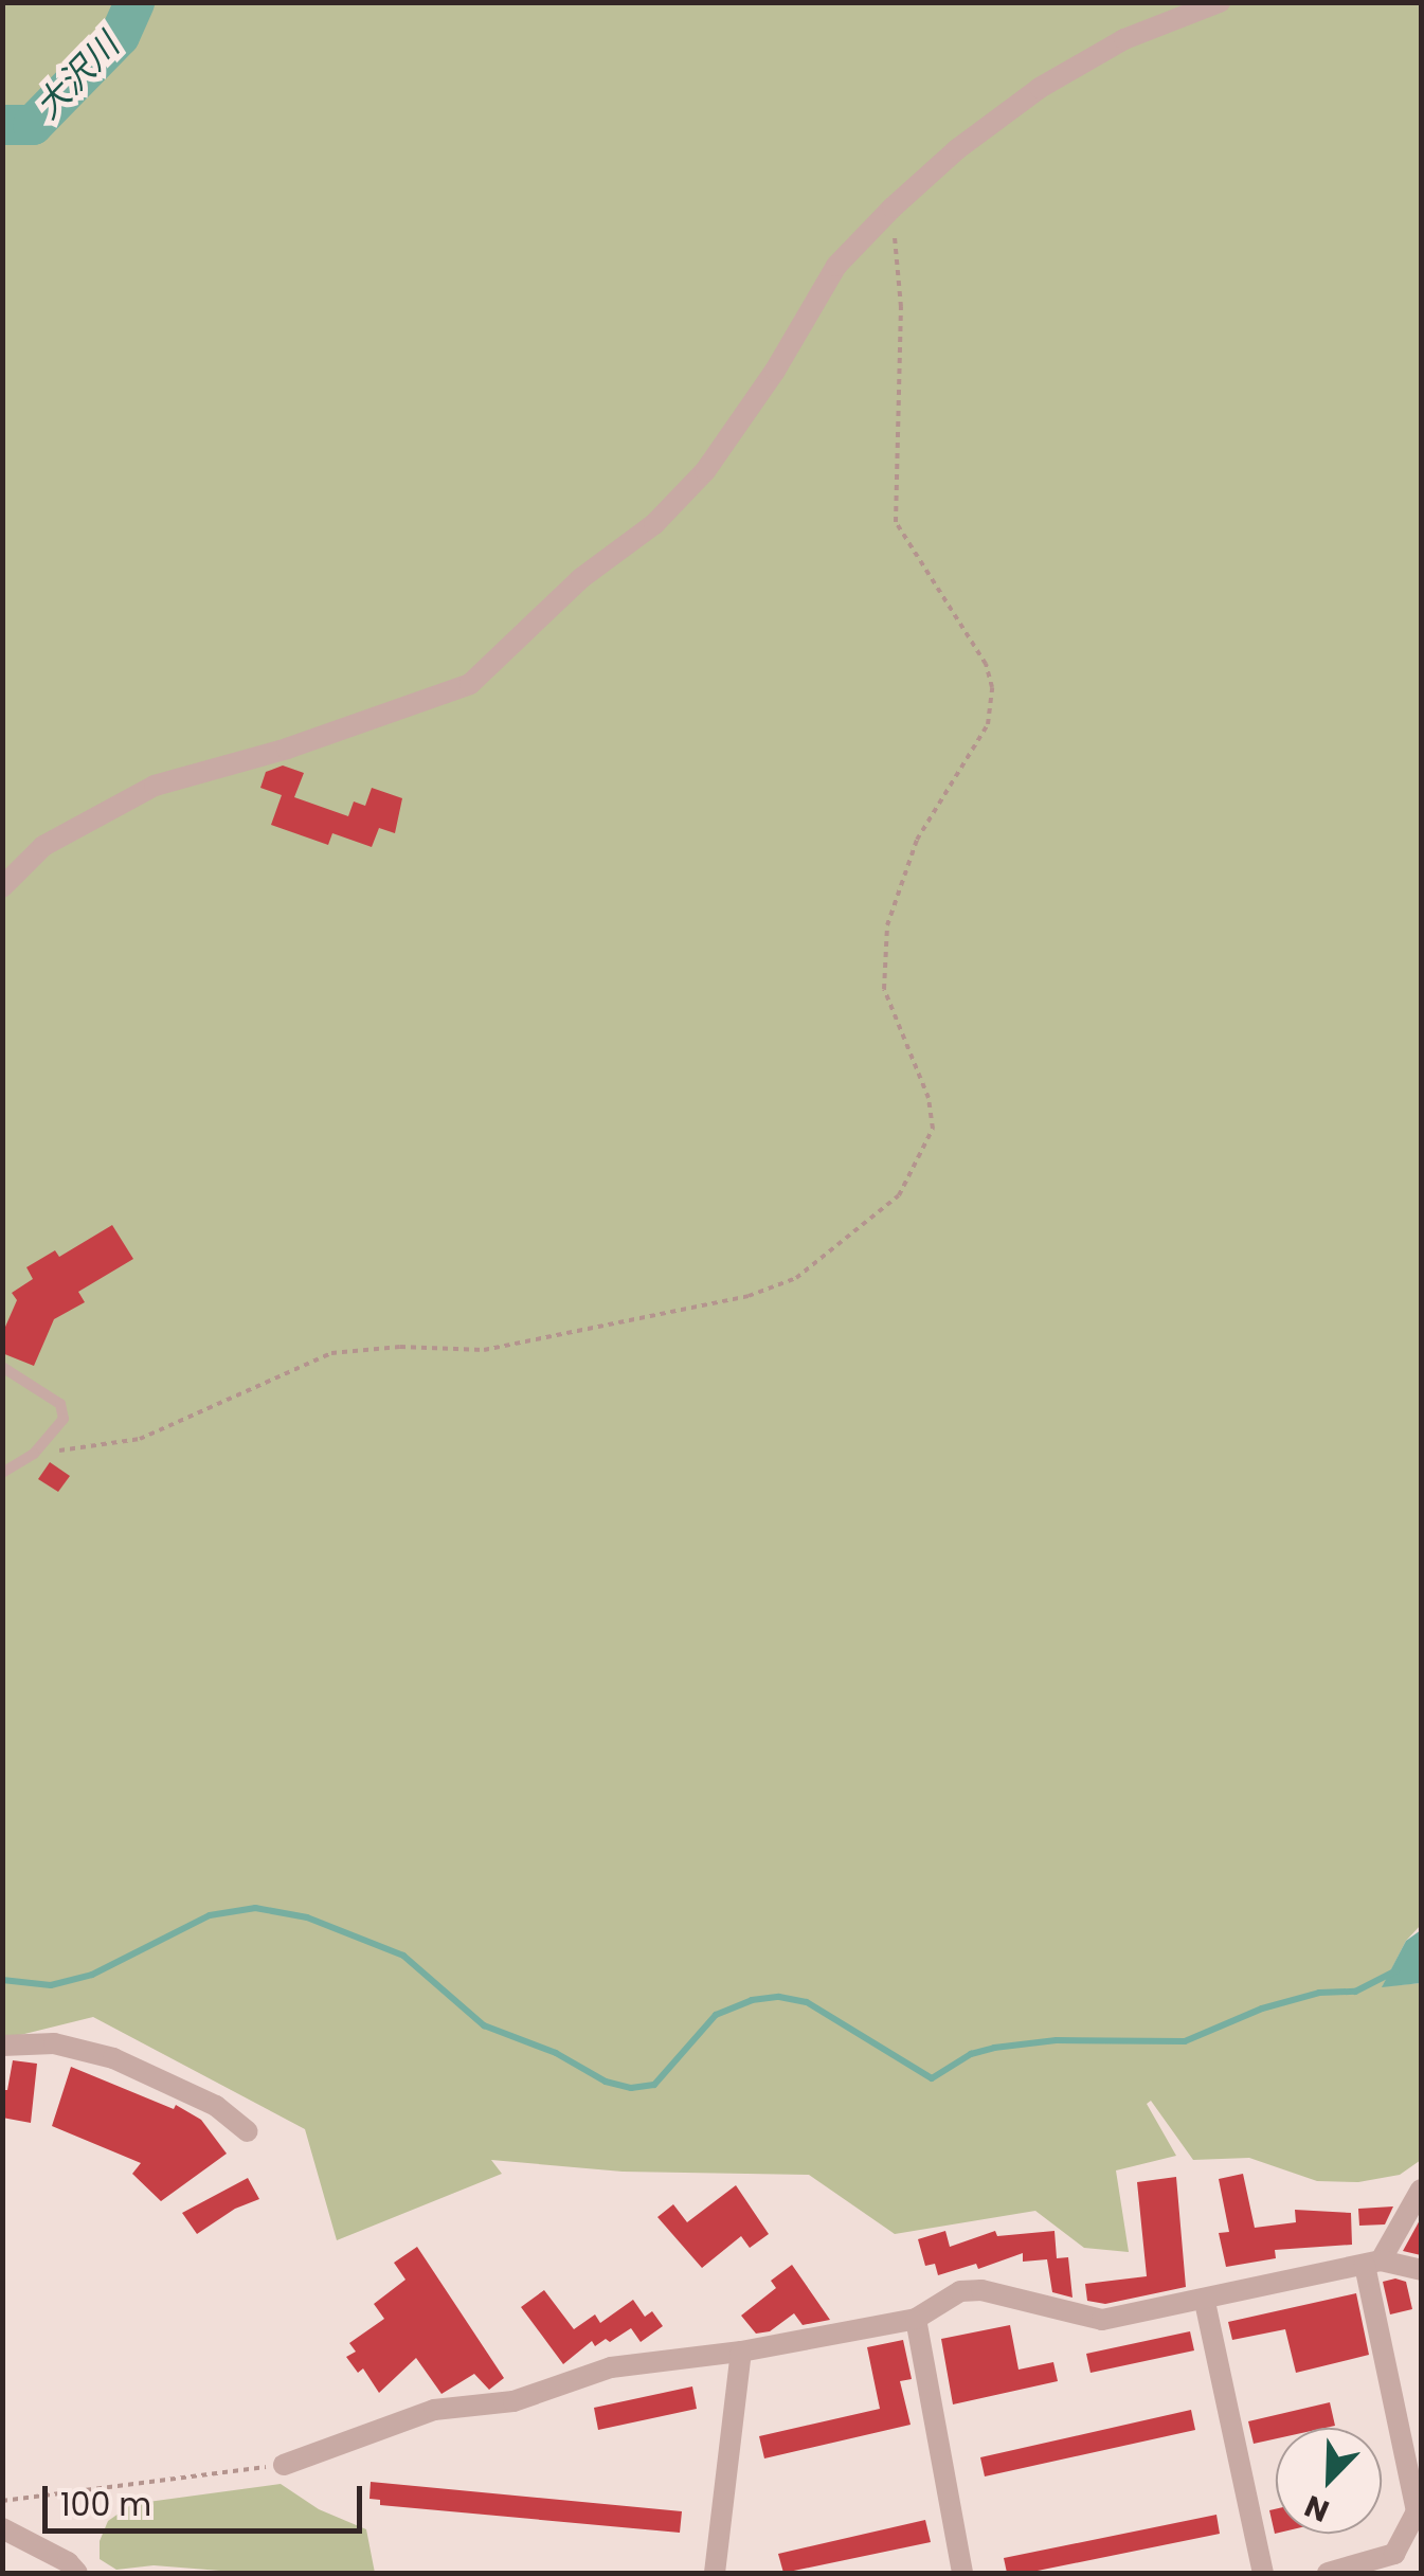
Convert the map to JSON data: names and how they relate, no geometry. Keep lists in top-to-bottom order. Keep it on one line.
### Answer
{"water":["大沢川"],"scale_bar":"100 m","north":"bottom left"}
